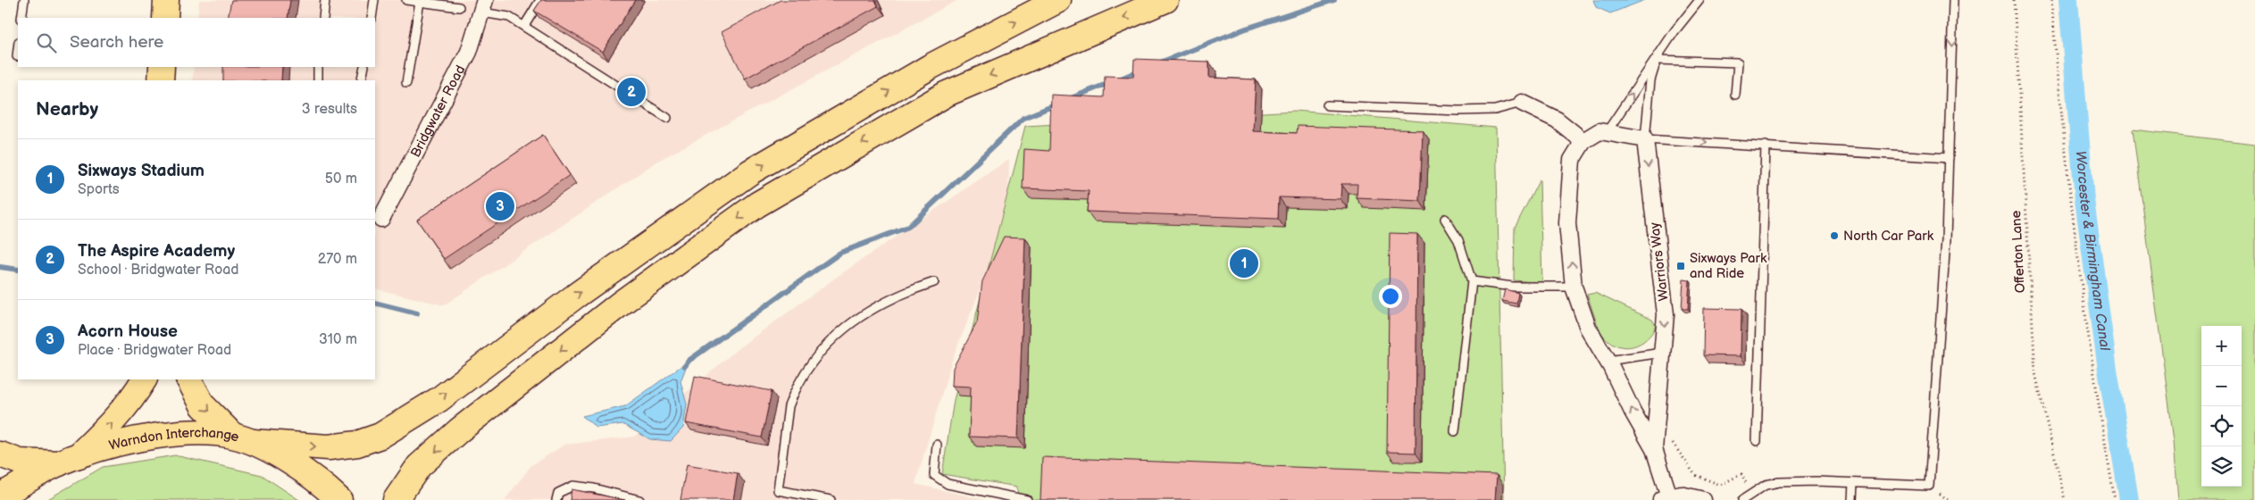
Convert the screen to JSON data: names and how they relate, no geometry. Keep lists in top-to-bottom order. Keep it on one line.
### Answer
{"streets":{"main road":["Warndon Interchange"],"street":["Bridgwater Road","Warriors Way"],"path":["Offerton Lane"]},"water":["Worcester & Birmingham Canal"],"places":{"other":["North Car Park"],"transit":["Sixways Park and Ride"]},"page":{"search":"Search here","pins":["2","3","1"],"heading":["Nearby","3 results"],"list":[{"mark":"1","name":"Sixways Stadium","note":"Sports","value":"50 m"},{"mark":"2","name":"The Aspire Academy","note":"School · Bridgwater Road","value":"270 m"},{"mark":"3","name":"Acorn House","note":"Place · Bridgwater Road","value":"310 m"}],"map_buttons":["+","−"]}}
